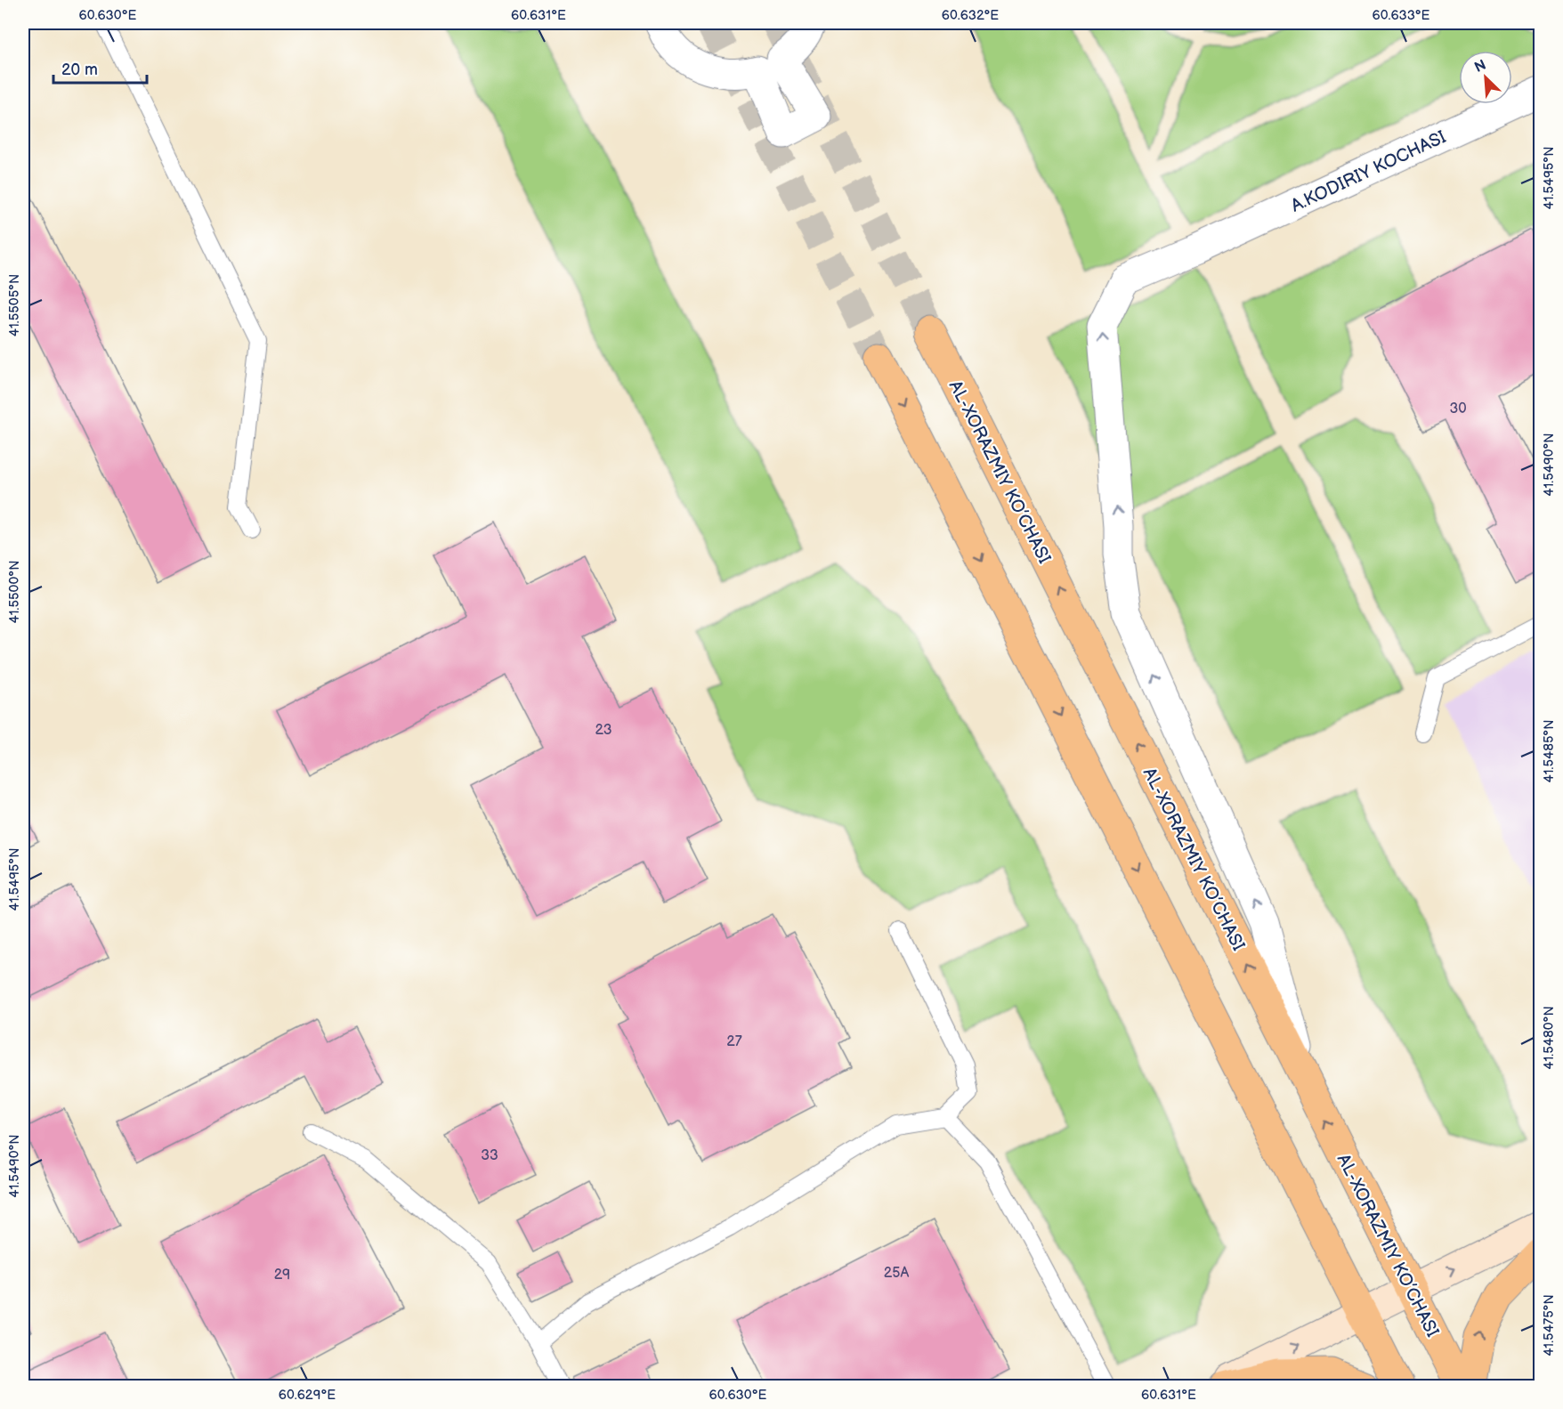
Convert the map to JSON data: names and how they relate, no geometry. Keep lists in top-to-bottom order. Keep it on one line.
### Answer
{"streets":{"main road":["AL-XORAZMIY KO’CHASI"],"street":["A.KODIRIY KOCHASI"]},"crossings":[["A.KODIRIY KOCHASI","AL-XORAZMIY KO’CHASI"]],"house_numbers":["30","23","27","33","25A","29"],"scale_bar":"20 m","north":"top left","coordinates":["60.630°E","60.631°E","60.632°E","60.633°E","41.5495°N","41.5505°N","41.5490°N","41.5500°N","41.5485°N","41.5480°N","41.5475°N","60.629°E"]}
